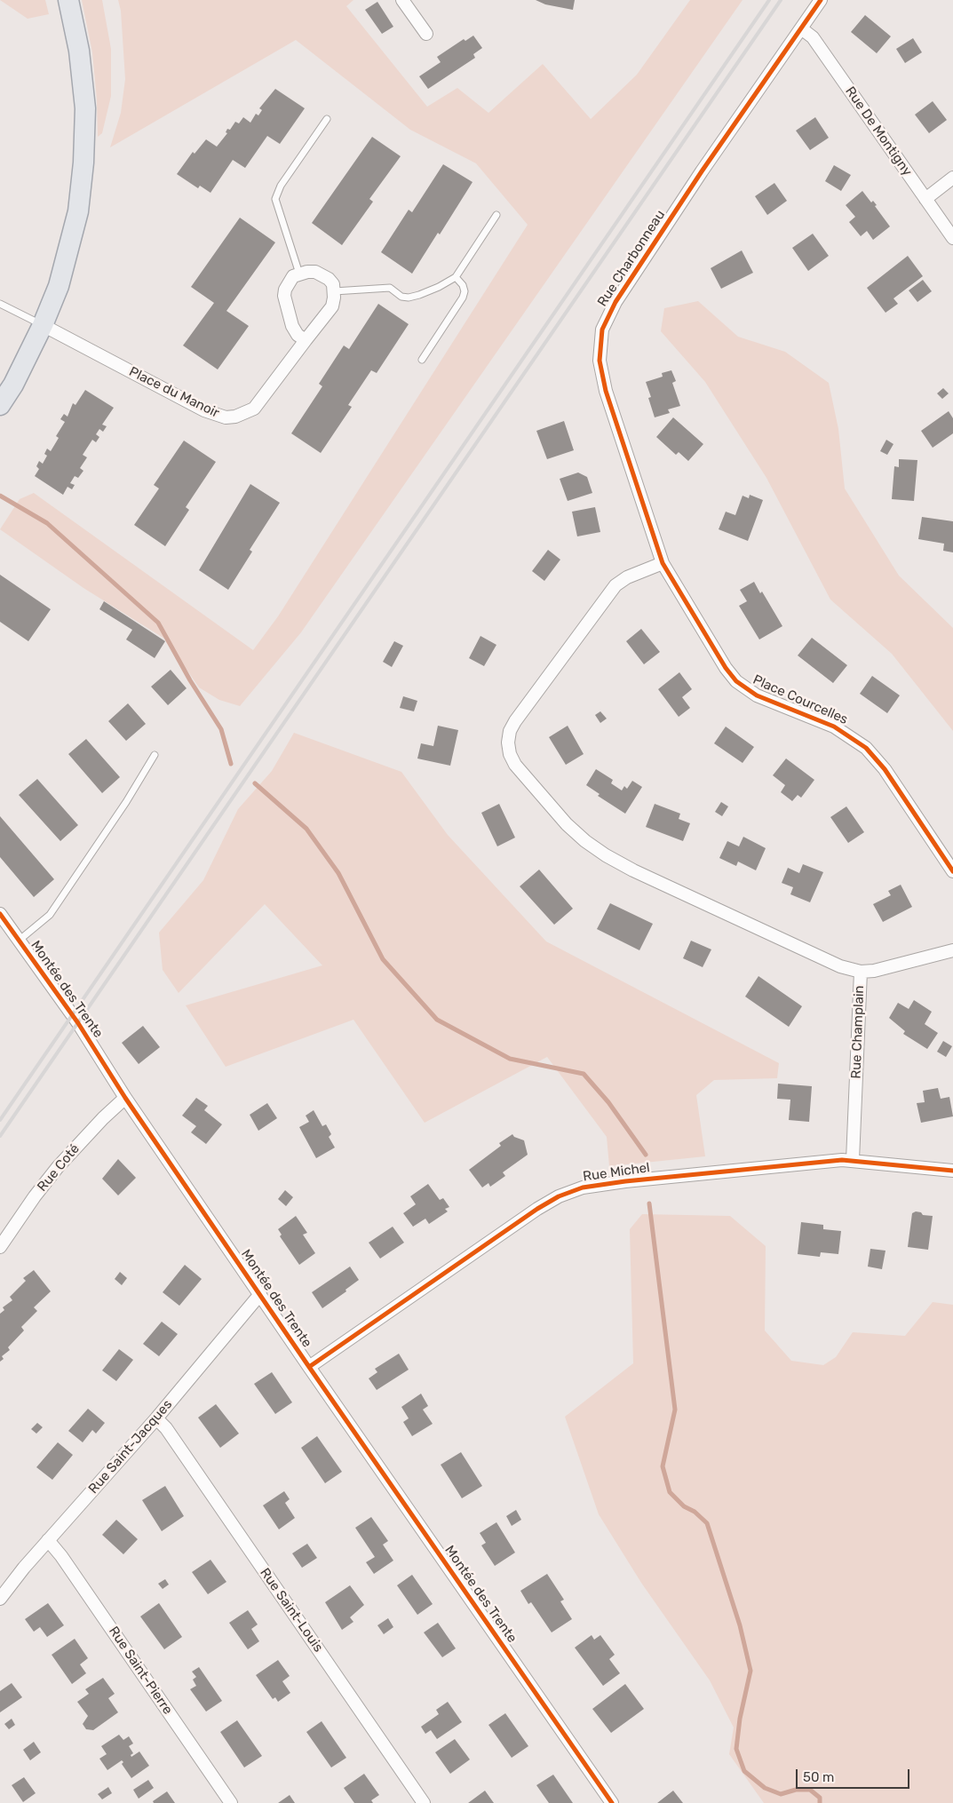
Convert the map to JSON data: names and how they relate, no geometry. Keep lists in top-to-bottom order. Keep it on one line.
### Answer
{"streets":{"street":["Rue De Montigny","Rue Charbonneau","Place du Manoir","Place Courcelles","Montée des Trente","Rue Champlain","Rue Coté","Rue Michel","Rue Saint-Jacques","Rue Saint-Louis","Rue Saint-Pierre"]},"crossings":[["Rue De Montigny","Rue Charbonneau"],["Rue Charbonneau","Place Courcelles"],["Montée des Trente","Rue Coté"],["Montée des Trente","Rue Michel"],["Montée des Trente","Rue Saint-Jacques"],["Rue Champlain","Rue Michel"],["Rue Saint-Jacques","Rue Saint-Louis"],["Rue Saint-Jacques","Rue Saint-Pierre"]],"scale_bar":"50 m"}
